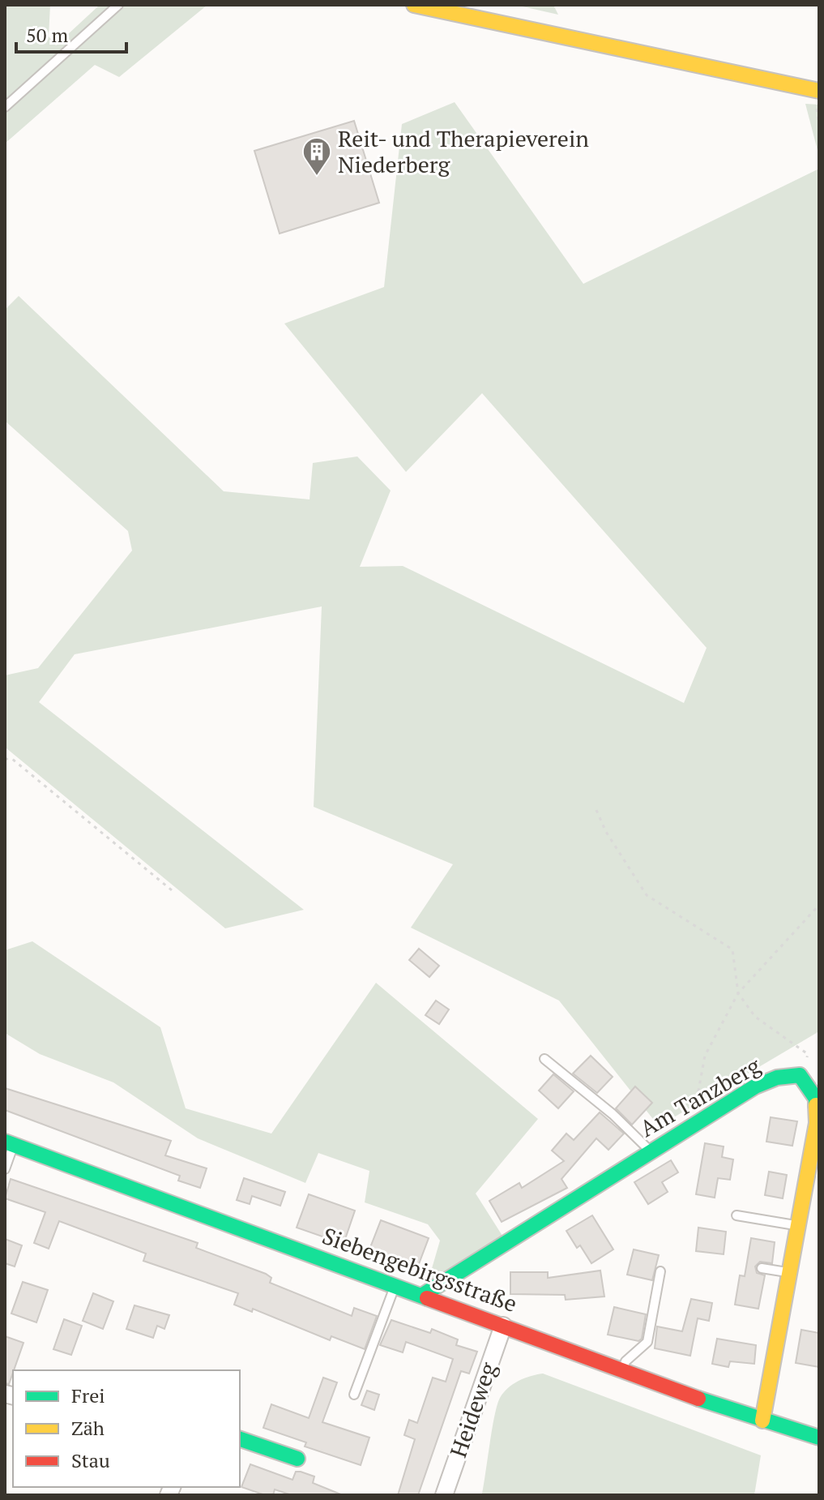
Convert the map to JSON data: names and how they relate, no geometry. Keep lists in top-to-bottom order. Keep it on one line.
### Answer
{"streets":{"street":["Am Tanzberg","Siebengebirgsstraße","Heideweg"]},"crossings":[["Am Tanzberg","Siebengebirgsstraße"],["Siebengebirgsstraße","Heideweg"]],"places":{"building":["Reit- und Therapieverein Niederberg"]},"legend":["Frei","Zäh","Stau"],"scale_bar":"50 m"}
